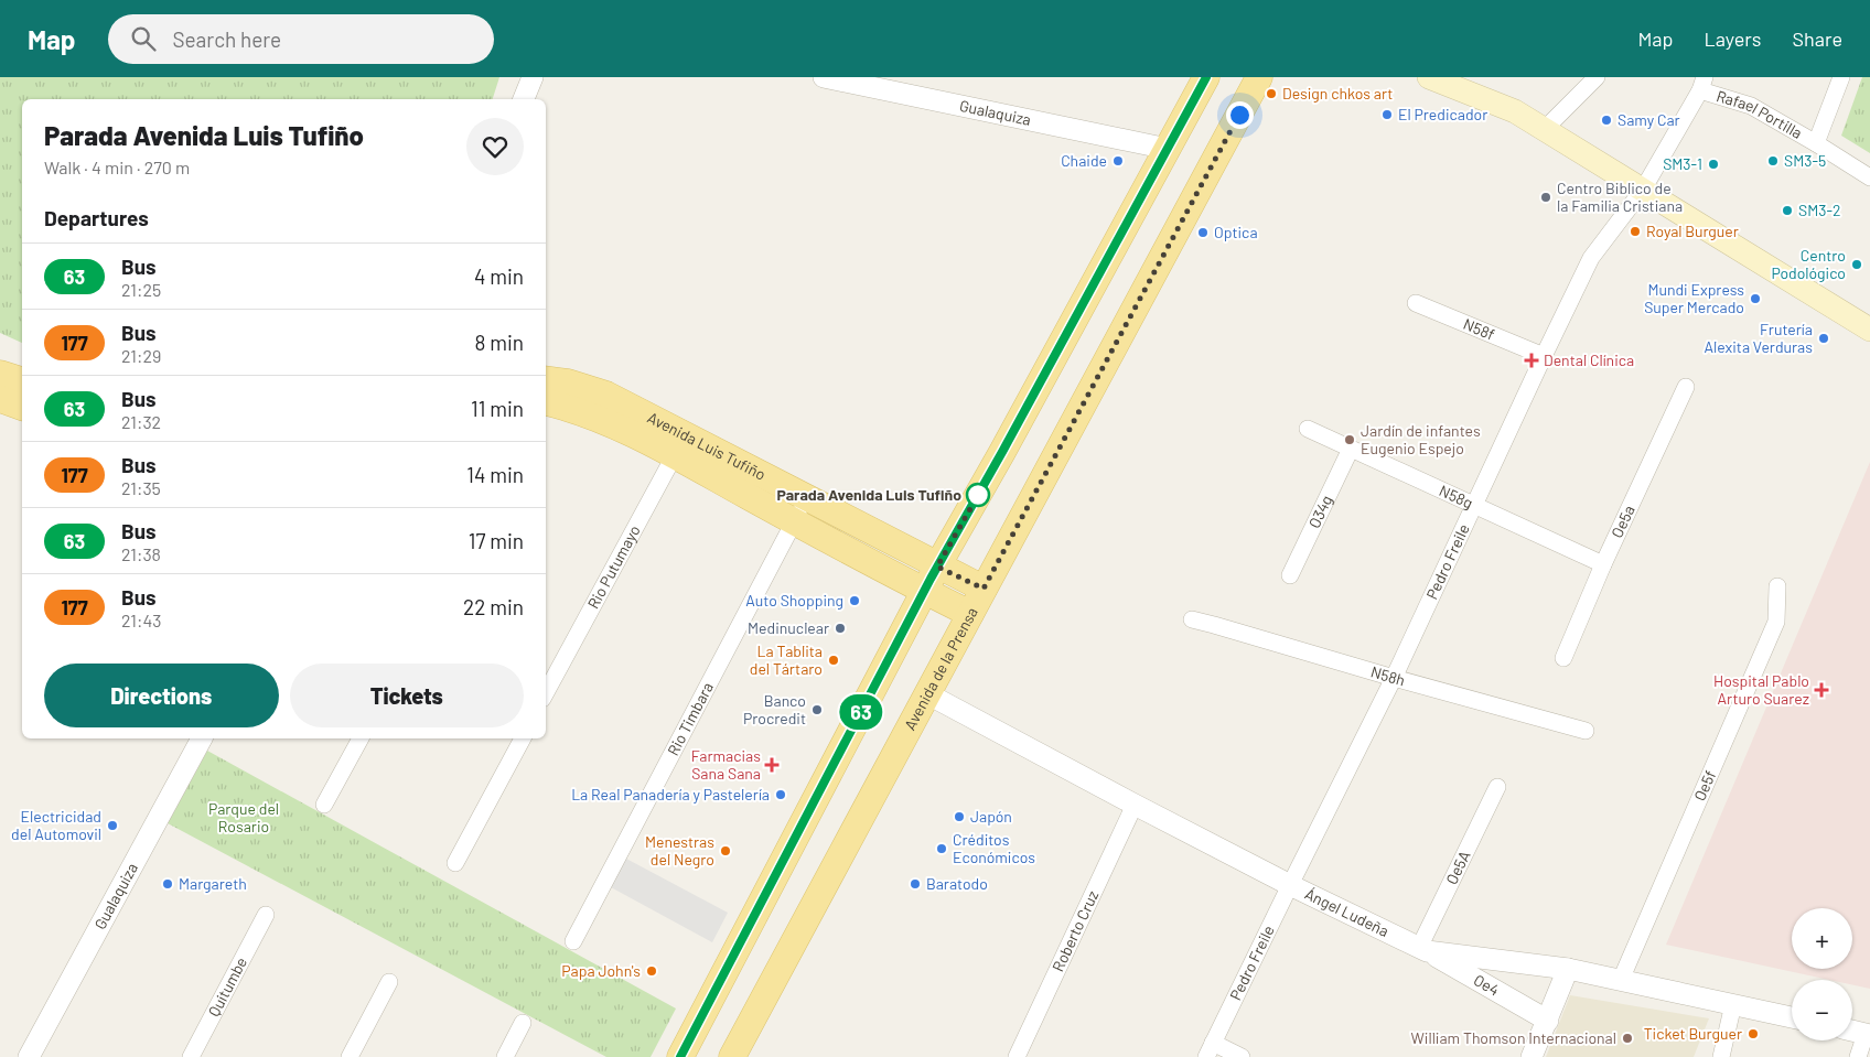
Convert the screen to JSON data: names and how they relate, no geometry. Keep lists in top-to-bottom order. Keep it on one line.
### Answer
{"streets":{"main road":["Avenida Luis Tufiño","Avenida de la Prensa"],"street":["Gualaquiza","Rafael Portilla","N58f","N58g","O34g","Oe5a","Pedro Freile","Rio Putumayo","N58h","Rio Timbara","Oe5f","Oe5A","Ángel Ludeña","Roberto Cruz","Quitumbe","Oe4"]},"crossings":[["Rafael Portilla","Pedro Freile"],["N58f","Pedro Freile"],["Avenida Luis Tufiño","Rio Putumayo"],["Avenida Luis Tufiño","Avenida de la Prensa"],["Avenida Luis Tufiño","Rio Timbara"],["N58g","O34g"],["N58g","Oe5a"],["N58g","Pedro Freile"],["Pedro Freile","N58h"],["Pedro Freile","Ángel Ludeña"],["Avenida de la Prensa","Ángel Ludeña"],["Oe5f","Ángel Ludeña"],["Oe5A","Ángel Ludeña"],["Oe5A","Oe4"],["Ángel Ludeña","Roberto Cruz"],["Ángel Ludeña","Oe4"]],"parks":["Parque del Rosario"],"places":{"other":["Design chkos art","El Predicador","Samy Car","Chaide","SM3-5","SM3-1","Centro Biblico de la Familia Cristiana","SM3-2","Royal Burguer","Optica","Centro Podológico","Mundi Express Super Mercado","Frutería Alexita Verduras","Jardín de infantes Eugenio Espejo","Parada Avenida Luis Tufiño","Auto Shopping","Medinuclear","La Tablita del Tártaro","Banco Procredit","La Real Panadería y Pastelería","Japón","Electricidad del Automovil","Créditos Económicos","Menestras del Negro","Margareth","Baratodo","Papa John's","Ticket Burguer","William Thomson Internacional"],"health":["Dental Clínica","Hospital Pablo Arturo Suarez","Farmacias Sana Sana"]},"lines":["bus line 63"],"page":{"header":"Map","search":"Search here","nav":["Map","Layers","Share"],"on_map":"63","heading":[["Parada Avenida Luis Tufiño","Walk · 4 min · 270 m"],"Departures"],"list":[{"mark":"63","name":"Bus","note":"21:25","value":"4 min"},{"mark":"177","name":"Bus","note":"21:29","value":"8 min"},{"mark":"63","name":"Bus","note":"21:32","value":"11 min"},{"mark":"177","name":"Bus","note":"21:35","value":"14 min"},{"mark":"63","name":"Bus","note":"21:38","value":"17 min"},{"mark":"177","name":"Bus","note":"21:43","value":"22 min"}],"buttons":["Directions","Tickets"],"map_buttons":["+","−"]}}
